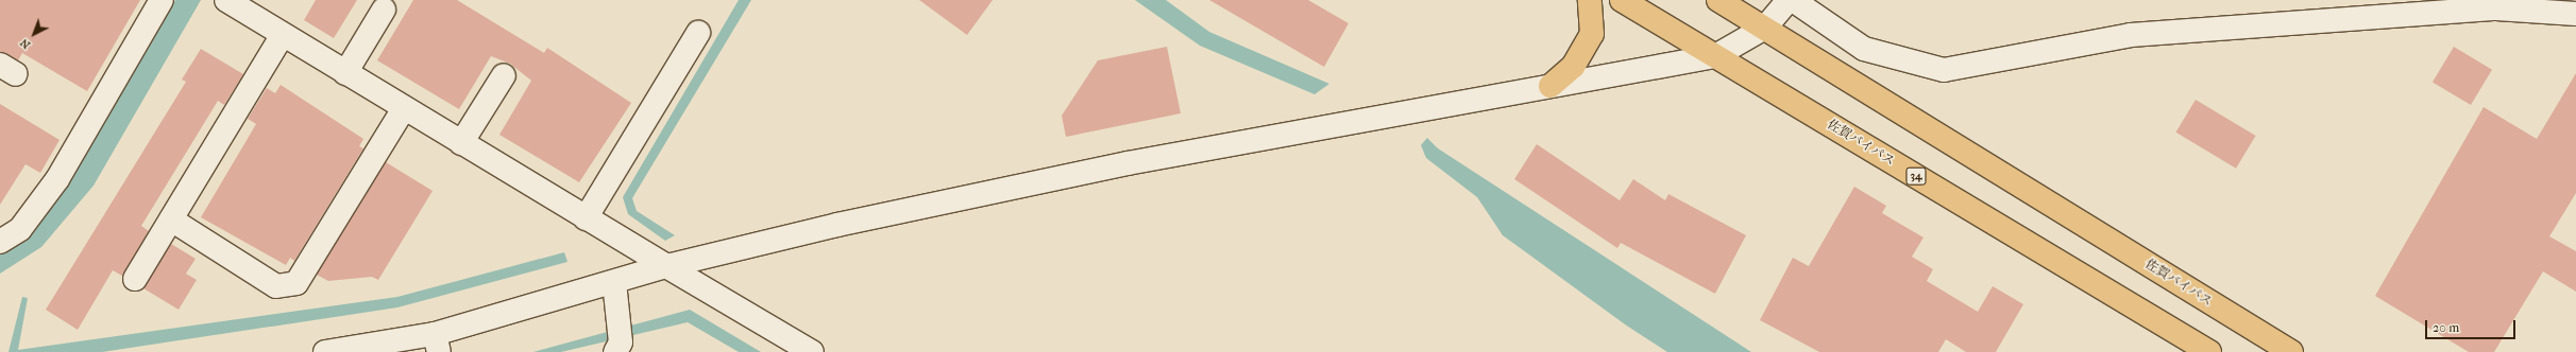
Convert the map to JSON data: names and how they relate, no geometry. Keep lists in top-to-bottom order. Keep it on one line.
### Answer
{"streets":{"highway":["佐賀バイパス","34"]},"scale_bar":"20 m","north":"bottom left"}
